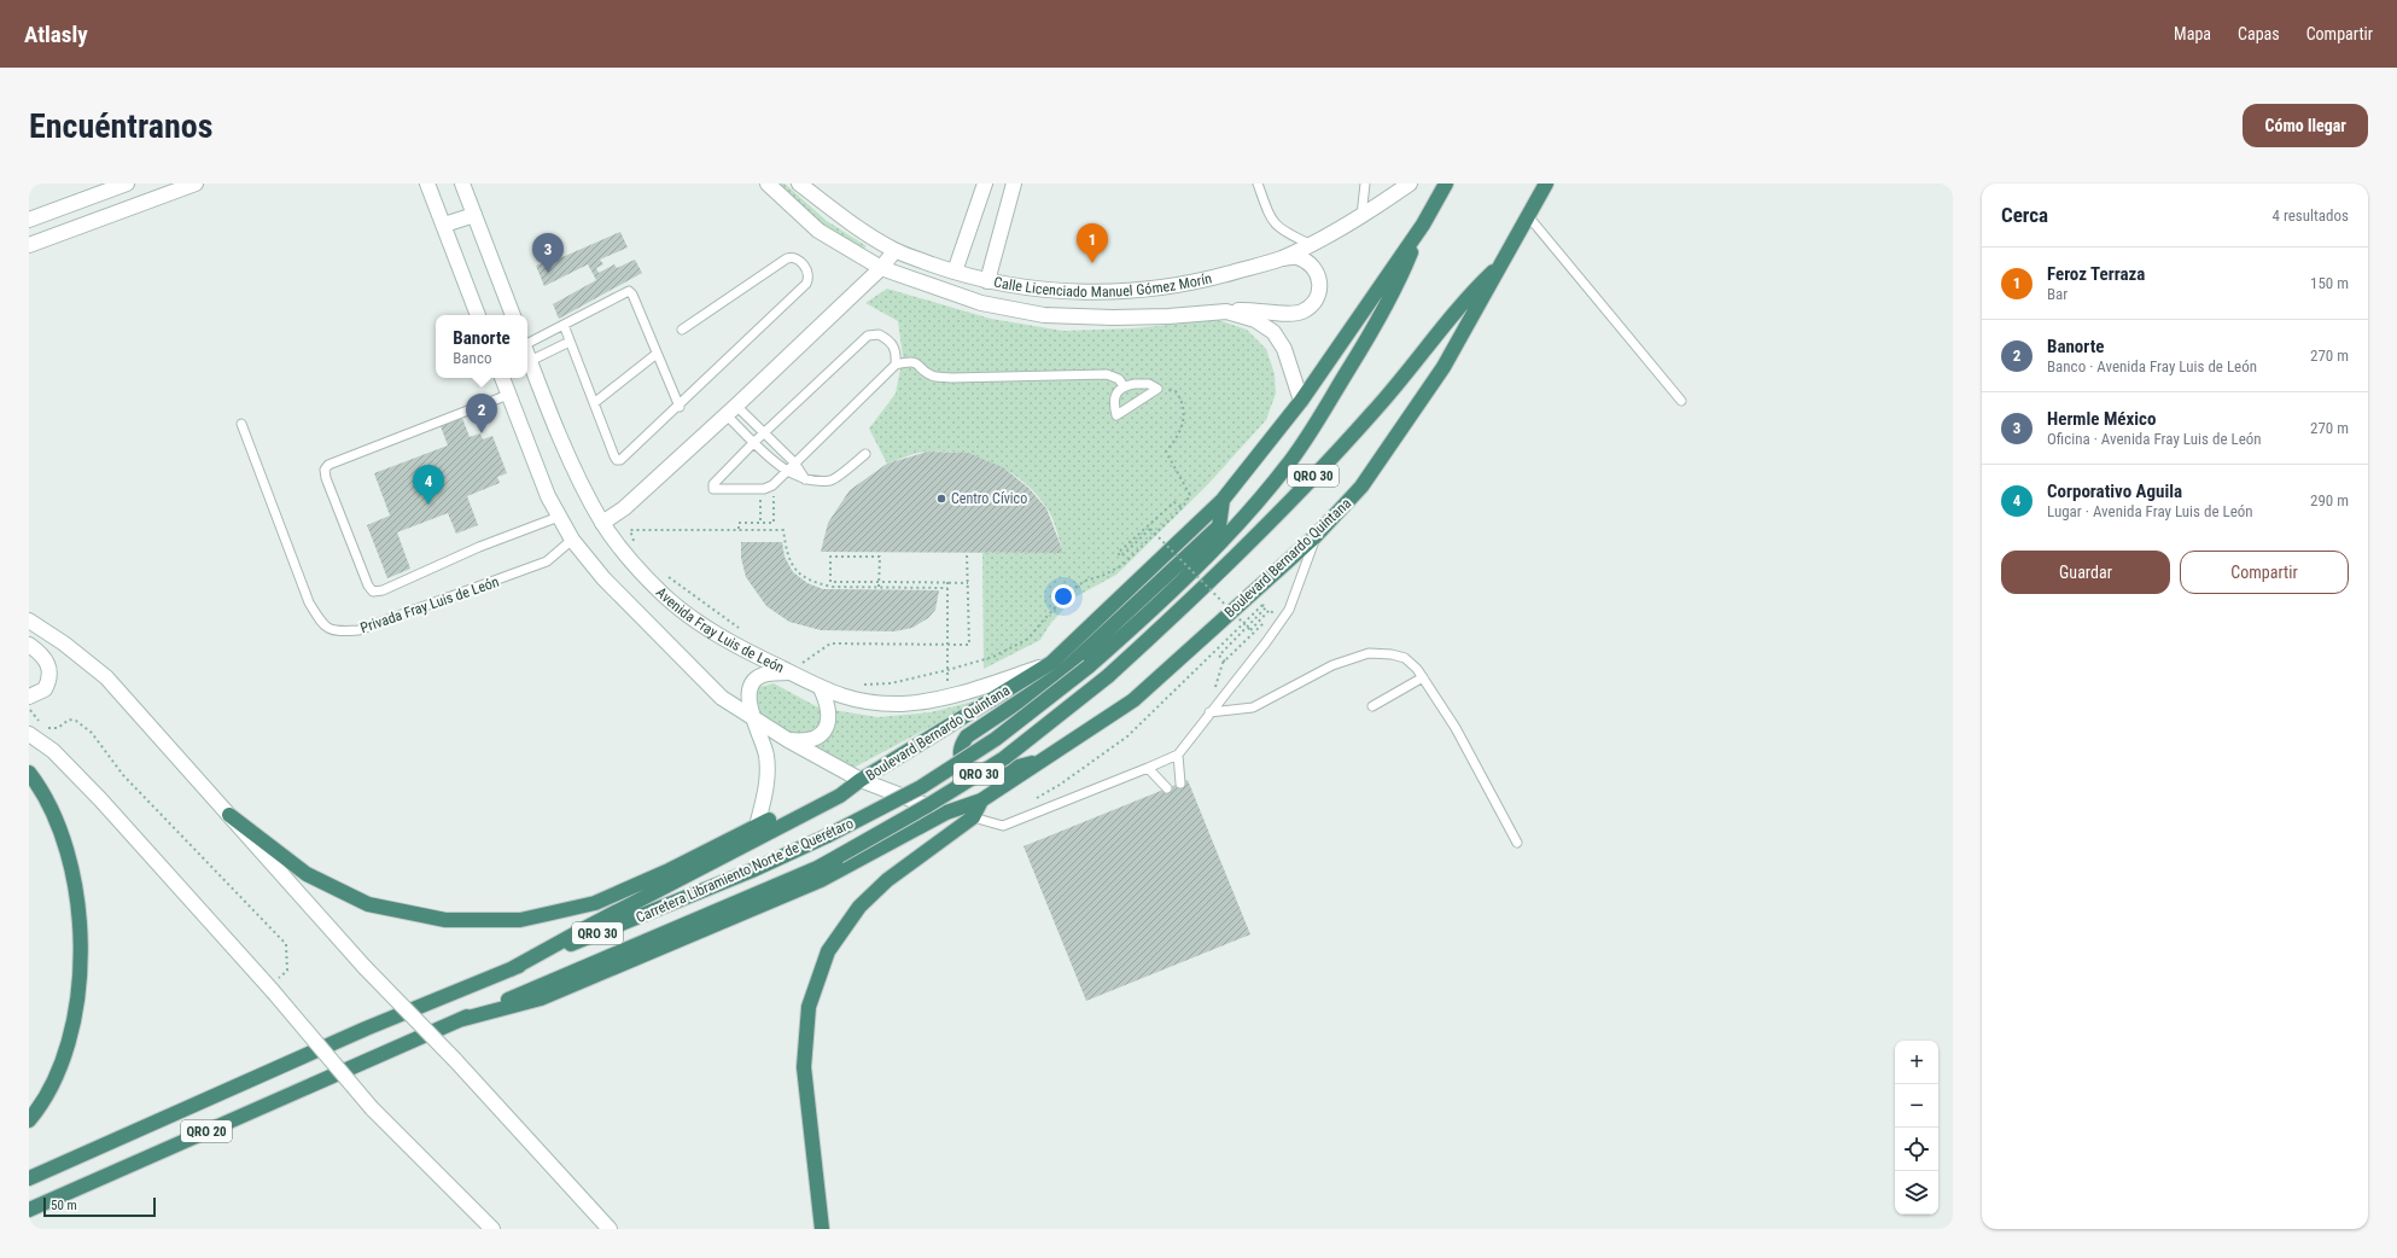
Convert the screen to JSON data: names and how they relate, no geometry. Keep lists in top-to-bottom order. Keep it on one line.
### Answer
{"streets":{"highway":["QRO 30","Boulevard Bernardo Quintana","Carretera Libramiento Norte de Querétaro","QRO 20"],"main road":["Calle Licenciado Manuel Gómez Morín","Avenida Fray Luis de León"],"lane":["Privada Fray Luis de León"]},"crossings":[["Calle Licenciado Manuel Gómez Morín","Boulevard Bernardo Quintana"],["Boulevard Bernardo Quintana","Avenida Fray Luis de León"],["Boulevard Bernardo Quintana","Carretera Libramiento Norte de Querétaro"],["Carretera Libramiento Norte de Querétaro","QRO 20"]],"places":["Centro Cívico"],"scale_bar":"50 m","page":{"header":"Atlasly","nav":["Mapa","Capas","Compartir"],"buttons":["Cómo llegar",["Guardar","Compartir"]],"title":"Encuéntranos","heading":["Cerca","4 resultados"],"pins":["1","3","2","4"],"list":[{"mark":"1","name":"Feroz Terraza","note":"Bar","value":"150 m"},{"mark":"2","name":"Banorte","note":"Banco · Avenida Fray Luis de León","value":"270 m"},{"mark":"3","name":"Hermle México","note":"Oficina · Avenida Fray Luis de León","value":"270 m"},{"mark":"4","name":"Corporativo Aguila","note":"Lugar · Avenida Fray Luis de León","value":"290 m"}],"popup":["Banorte","Banco"],"map_buttons":["+","−"],"scale":"50 m"}}
